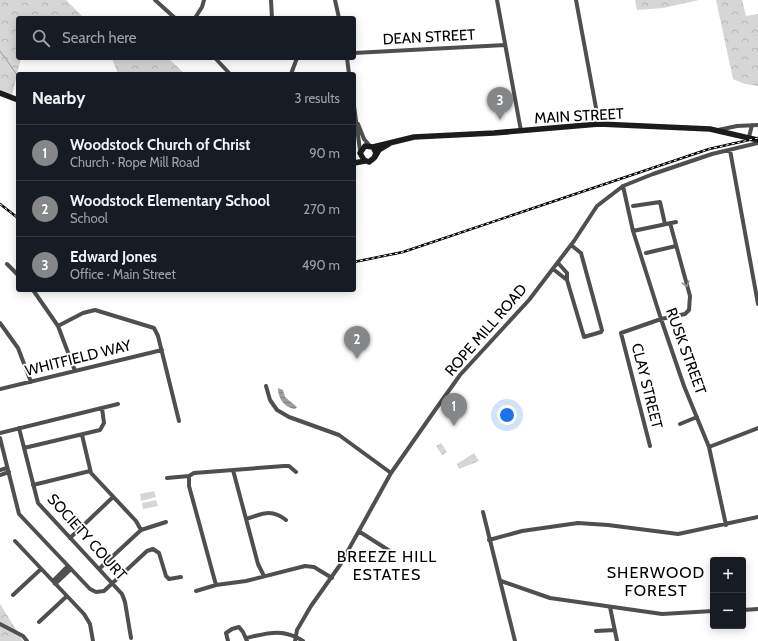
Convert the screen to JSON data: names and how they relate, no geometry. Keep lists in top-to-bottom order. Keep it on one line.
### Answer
{"streets":{"main road":["MAIN STREET"],"street":["DEAN STREET","ROPE MILL ROAD","RUSK STREET","WHITFIELD WAY","CLAY STREET","SOCIETY COURT"]},"crossings":[["ROPE MILL ROAD","RUSK STREET"],["RUSK STREET","CLAY STREET"]],"districts":["BREEZE HILL ESTATES","SHERWOOD FOREST"],"page":{"search":"Search here","heading":["Nearby","3 results"],"pins":["3","2","1"],"list":[{"mark":"1","name":"Woodstock Church of Christ","note":"Church · Rope Mill Road","value":"90 m"},{"mark":"2","name":"Woodstock Elementary School","note":"School","value":"270 m"},{"mark":"3","name":"Edward Jones","note":"Office · Main Street","value":"490 m"}],"map_buttons":["+","−"]}}
